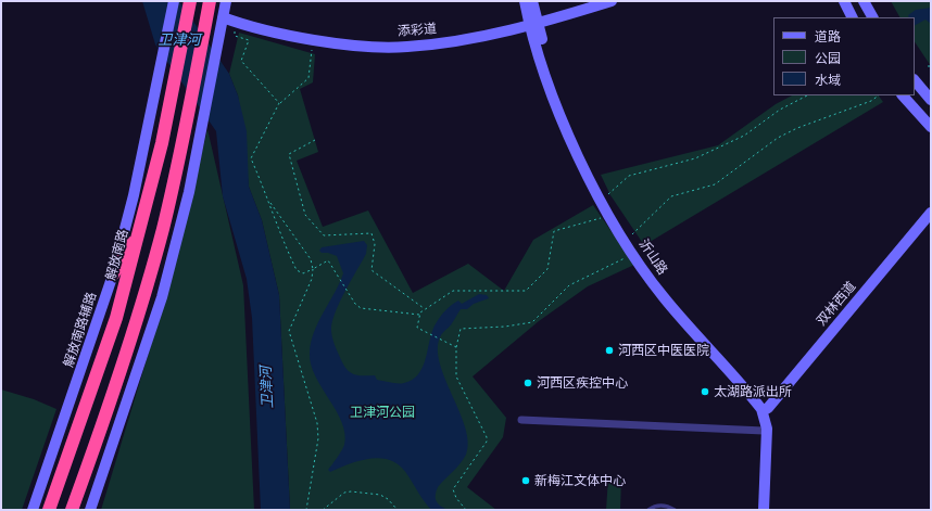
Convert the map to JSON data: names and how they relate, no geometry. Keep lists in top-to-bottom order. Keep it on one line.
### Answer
{"streets":{"highway":["解放南路"],"street":["添彩道","沂山路","双林西道","解放南路辅路"]},"crossings":[["添彩道","沂山路"],["沂山路","双林西道"]],"water":["卫津河"],"parks":["卫津河公园"],"places":["河西区中医医院","河西区疾控中心","太湖路派出所","新梅江文体中心"],"legend":["道路","公园","水域"]}
